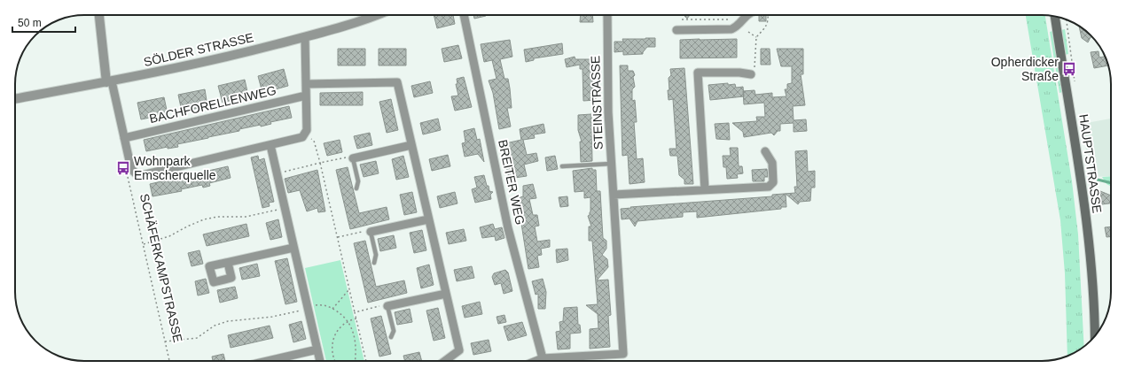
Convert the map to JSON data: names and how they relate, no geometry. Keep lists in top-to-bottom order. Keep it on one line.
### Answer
{"streets":{"main road":["HAUPTSTRASSE"],"street":["SÖLDER STRASSE","STEINSTRASSE","BACHFORELLENWEG","BREITER WEG"],"path":["SCHÄFERKAMPSTRASSE"]},"crossings":[["STEINSTRASSE","BREITER WEG"]],"places":{"bus stop":["Opherdicker Straße","Wohnpark Emscherquelle"]},"scale_bar":"50 m"}
